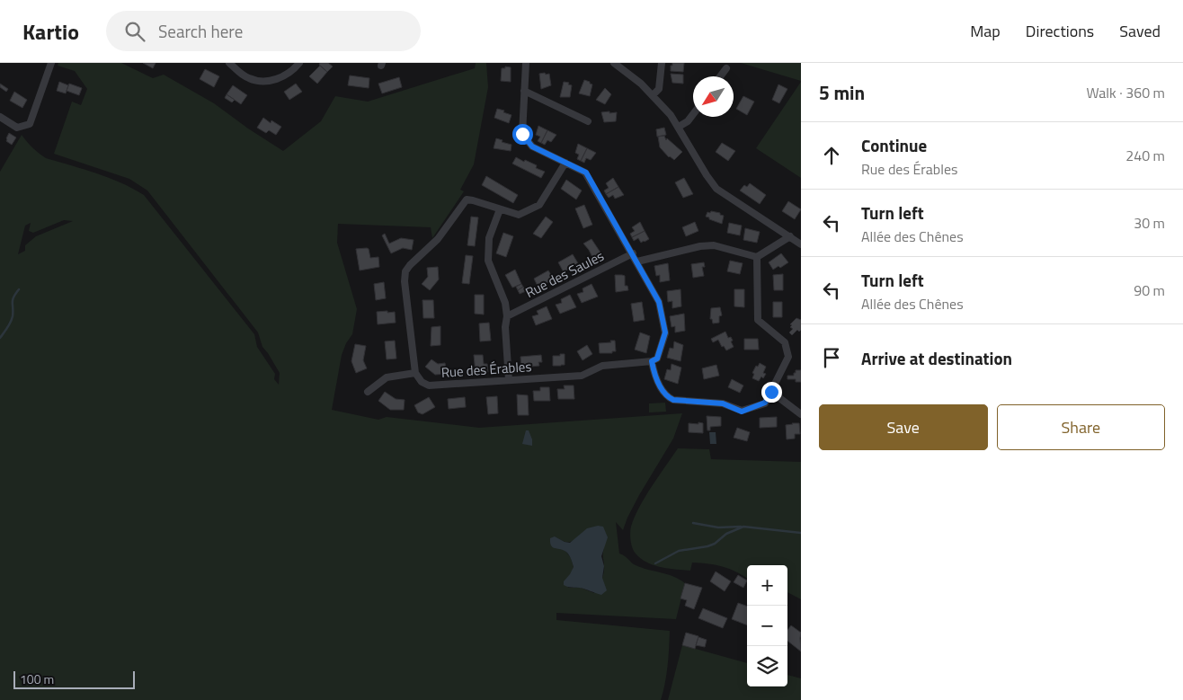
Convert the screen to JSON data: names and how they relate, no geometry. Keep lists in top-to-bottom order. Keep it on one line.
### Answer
{"streets":{"street":["Rue des Saules","Rue des Érables"]},"scale_bar":"100 m","north":"bottom left","page":{"header":"Kartio","search":"Search here","nav":["Map","Directions","Saved"],"heading":["5 min","Walk · 360 m"],"list":[["Continue","Rue des Érables","240 m"],["Turn left","Allée des Chênes","30 m"],["Turn left","Allée des Chênes","90 m"],"Arrive at destination"],"buttons":["Save","Share"],"map_buttons":["+","−"],"scale":"100 m"}}
